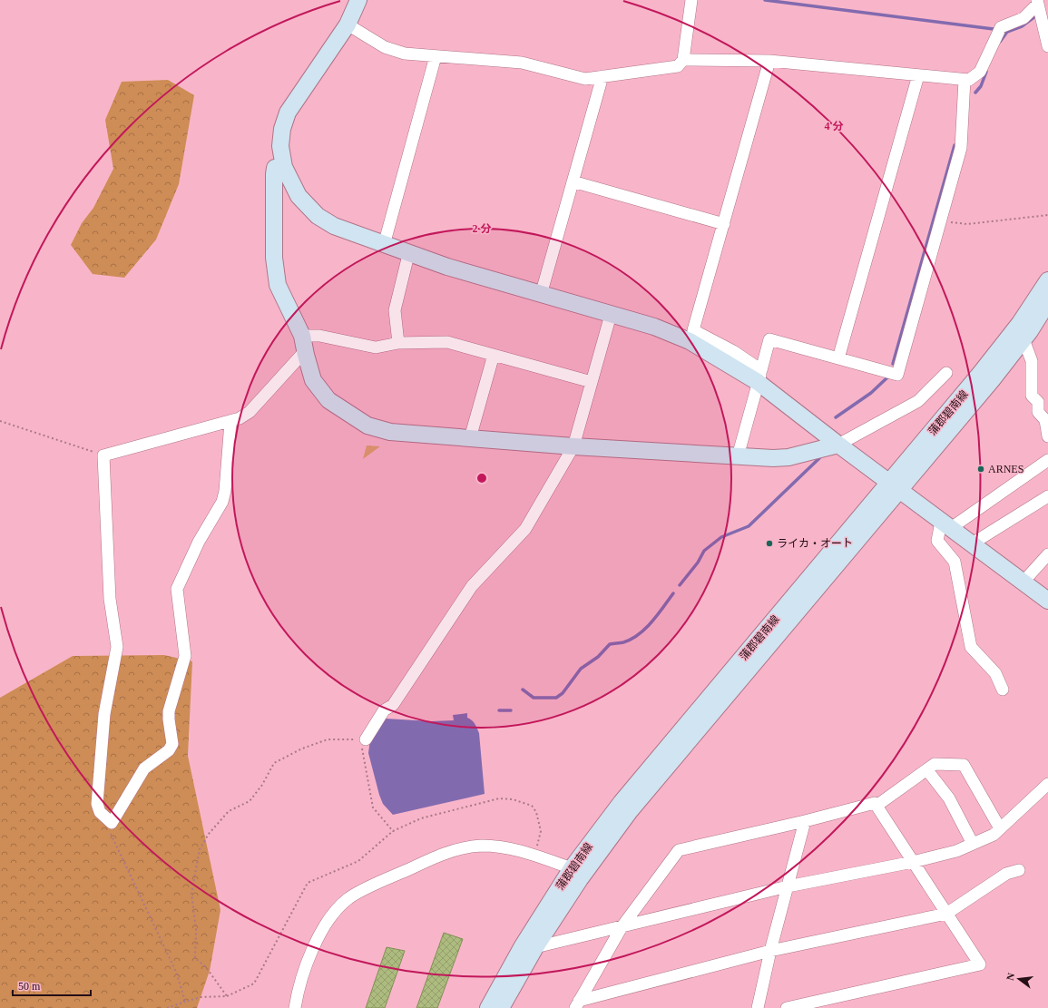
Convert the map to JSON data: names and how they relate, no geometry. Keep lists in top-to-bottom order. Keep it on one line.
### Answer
{"streets":{"street":["蒲郡碧南線"]},"places":["ARNES","ライカ・オート"],"scale_bar":"50 m","north":"left","rings":["4 分","2 分"]}
